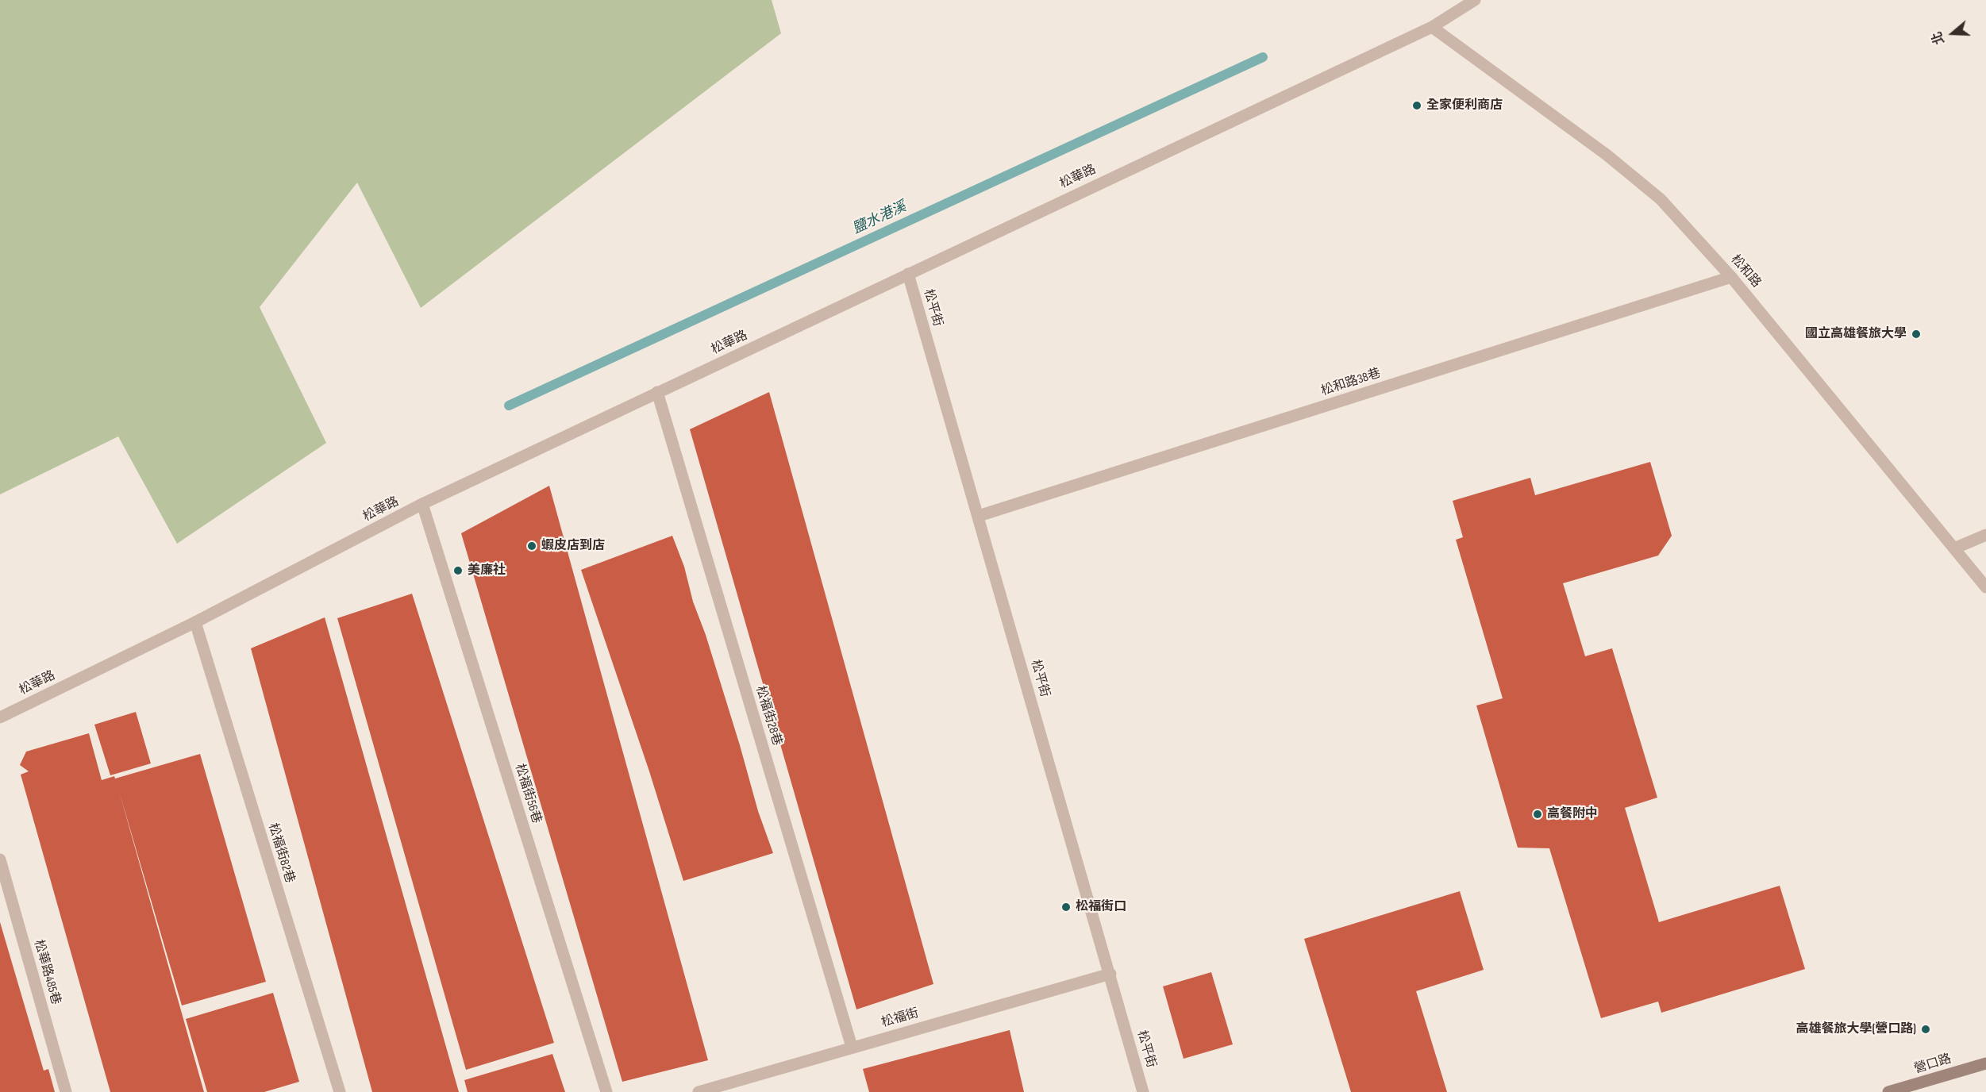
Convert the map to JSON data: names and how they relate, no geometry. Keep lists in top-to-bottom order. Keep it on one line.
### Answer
{"streets":{"street":["松華路","松和路","松平街","松和路38巷","松福街28巷","松福街56巷","松福街82巷","松華路485巷","松福街","營口路"]},"crossings":[["松華路","松和路"],["松華路","松平街"],["松華路","松福街28巷"],["松華路","松福街56巷"],["松華路","松福街82巷"],["松和路","松和路38巷"],["松平街","松和路38巷"],["松平街","松福街"],["松福街28巷","松福街"]],"water":["鹽水港溪"],"places":["全家便利商店","國立高雄餐旅大學","蝦皮店到店","美廉社","高餐附中","松福街口","高雄餐旅大學(營口路)"],"north":"left"}
